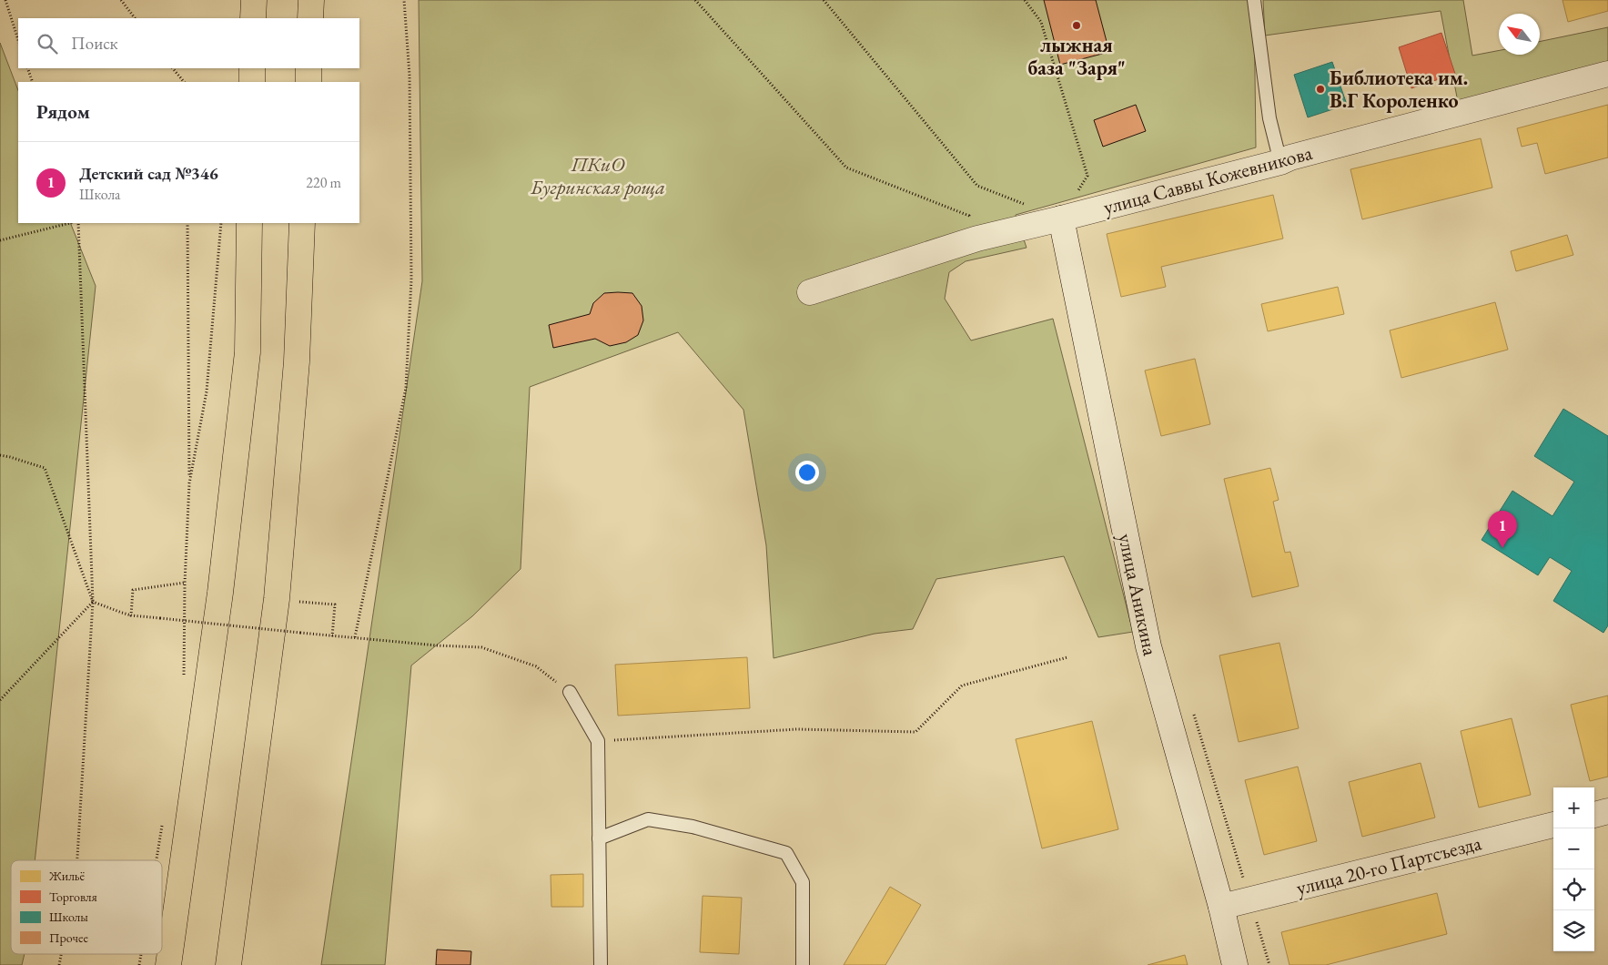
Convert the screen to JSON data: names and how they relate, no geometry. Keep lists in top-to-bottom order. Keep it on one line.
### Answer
{"streets":{"street":["улица Саввы Кожевникова","улица Аникина","улица 20-го Партсъезда"]},"crossings":[["улица Саввы Кожевникова","улица Аникина"],["улица Аникина","улица 20-го Партсъезда"]],"parks":["ПКиО Бугринская роща"],"places":["лыжная база \"Заря\"","Библиотека им. В.Г Короленко"],"legend":["Жильё","Торговля","Школы","Прочее"],"north":"top left","page":{"search":"Поиск","heading":"Рядом","list":[{"mark":"1","name":"Детский сад №346","note":"Школа","value":"220 m"}],"pins":"1","map_buttons":["+","−"]}}
